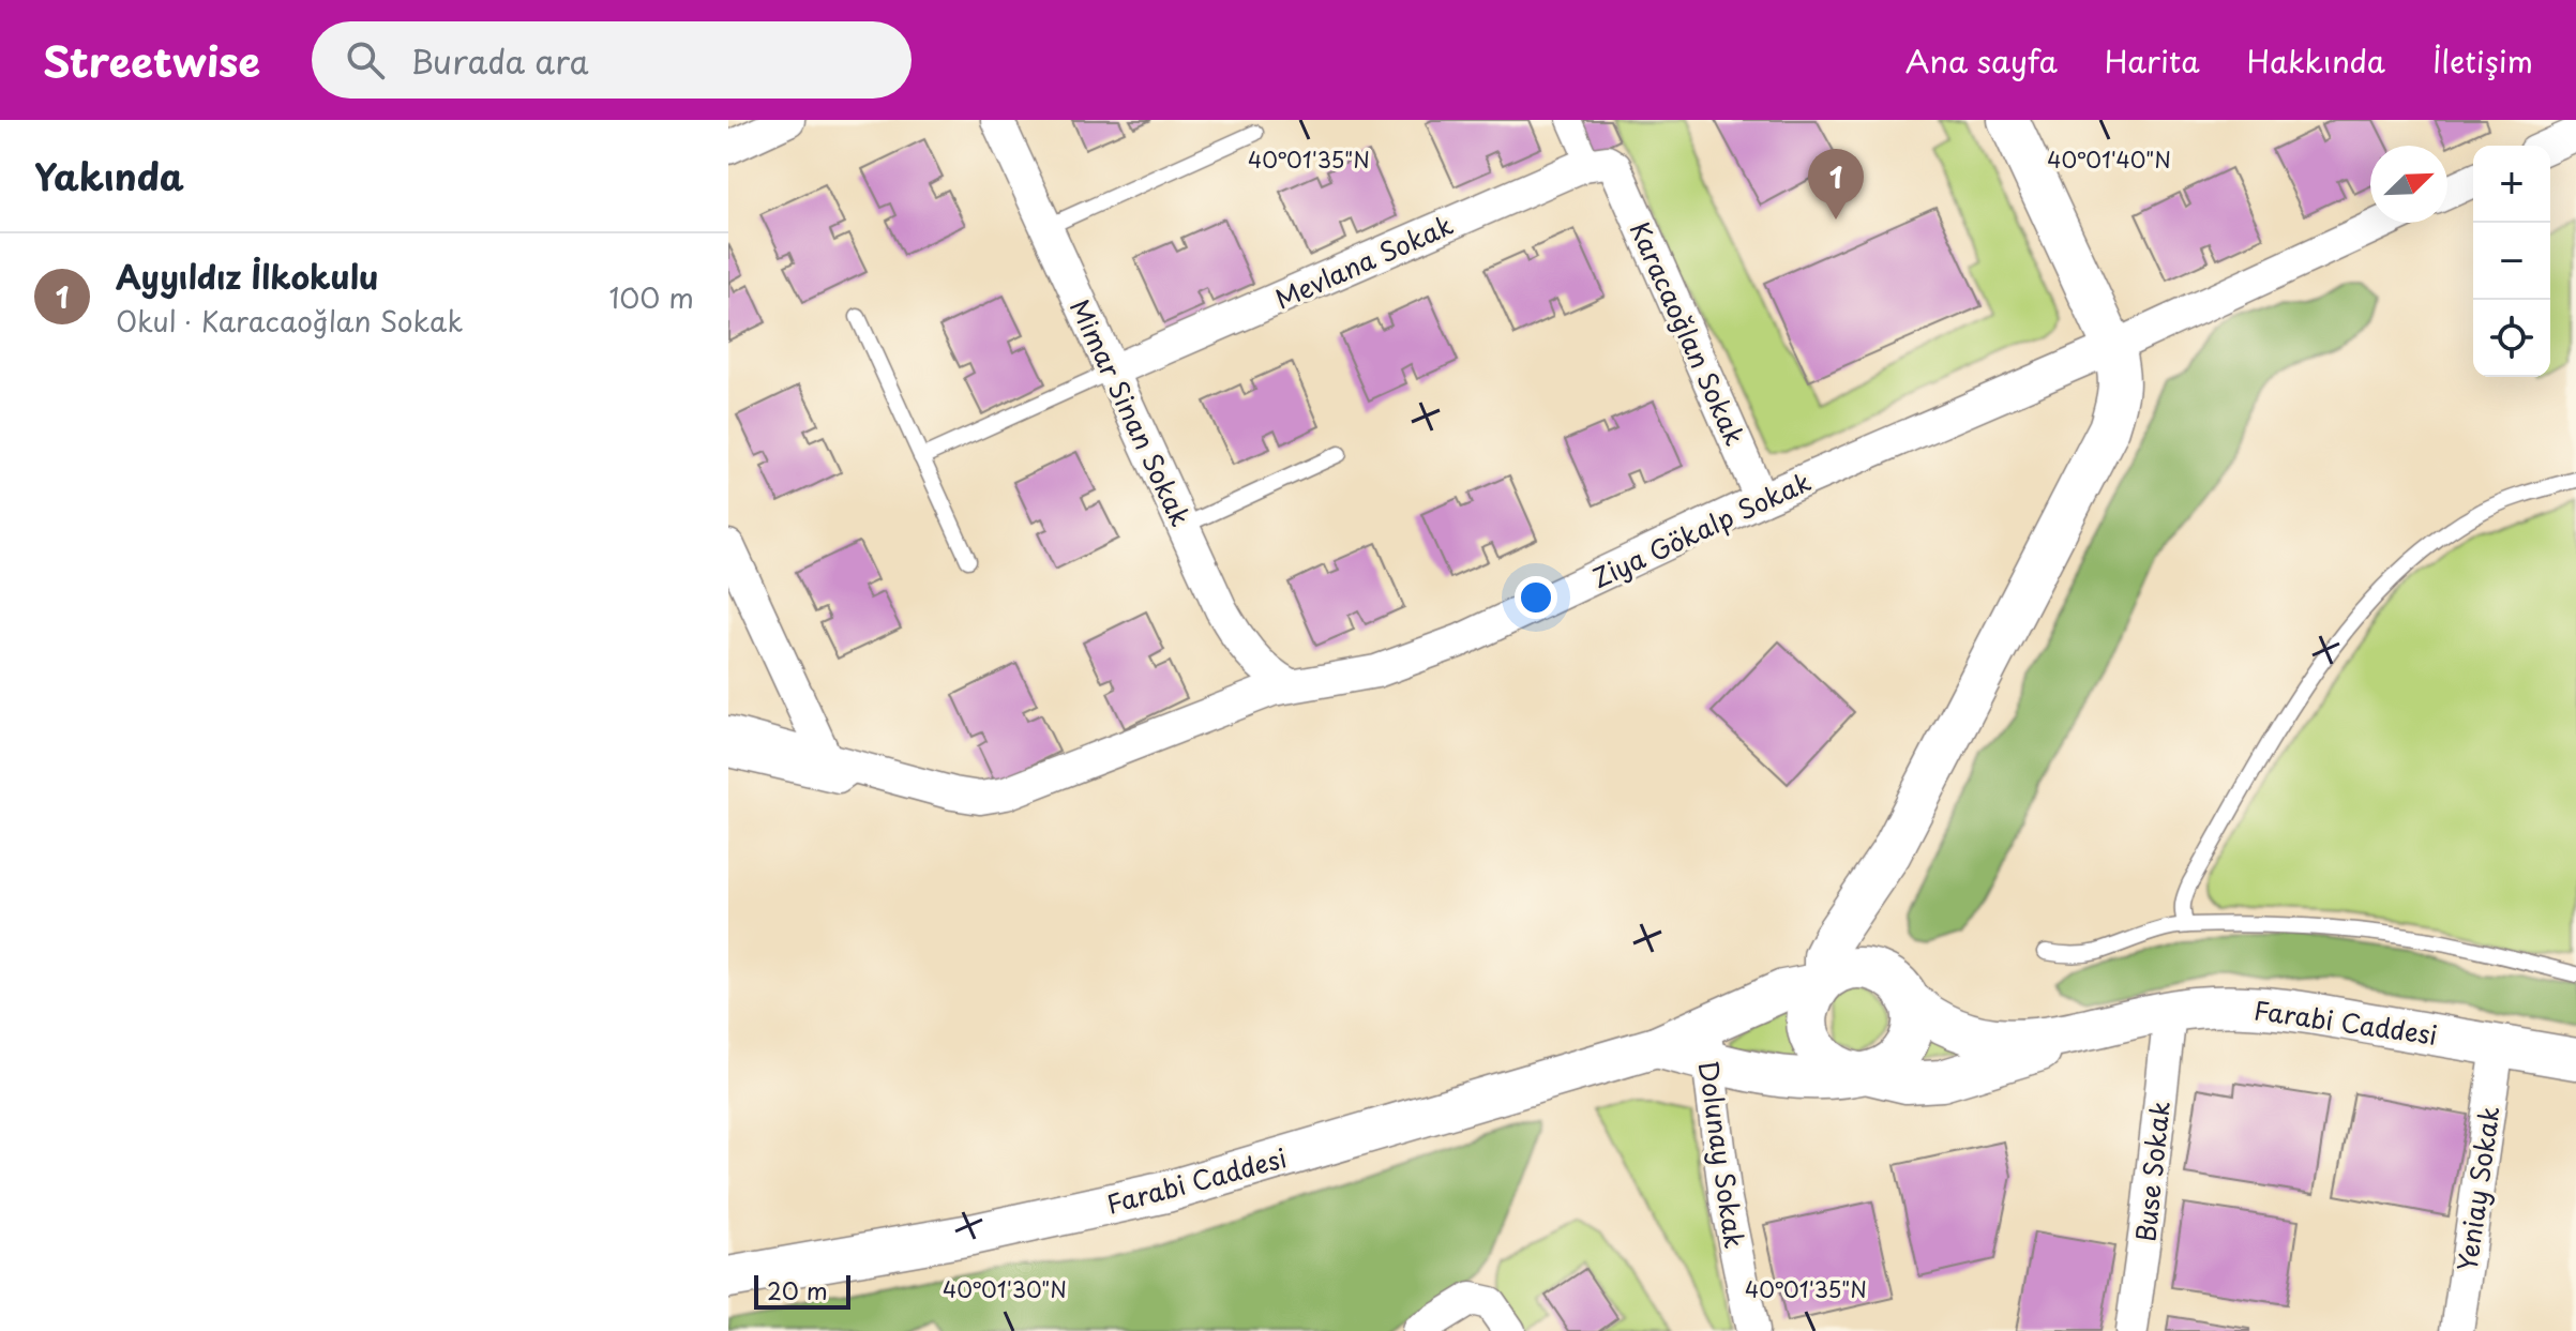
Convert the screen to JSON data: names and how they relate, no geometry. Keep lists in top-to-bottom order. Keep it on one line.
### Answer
{"streets":{"street":["Mevlana Sokak","Karacaoğlan Sokak","Mimar Sinan Sokak","Ziya Gökalp Sokak","Farabi Caddesi","Dolunay Sokak","Buse Sokak","Yeniay Sokak"]},"crossings":[["Mevlana Sokak","Karacaoğlan Sokak"],["Mevlana Sokak","Mimar Sinan Sokak"],["Karacaoğlan Sokak","Ziya Gökalp Sokak"],["Mimar Sinan Sokak","Ziya Gökalp Sokak"],["Farabi Caddesi","Dolunay Sokak"],["Farabi Caddesi","Buse Sokak"],["Farabi Caddesi","Yeniay Sokak"]],"scale_bar":"20 m","north":"top right","page":{"header":"Streetwise","search":"Burada ara","nav":["Ana sayfa","Harita","Hakkında","İletişim"],"heading":"Yakında","map_buttons":["+","−"],"pins":"1","list":[{"mark":"1","name":"Ayyıldız İlkokulu","note":"Okul · Karacaoğlan Sokak","value":"100 m"}],"scale":"20 m"},"coordinates":["40°01'35\"N","40°01'40\"N","40°01'30\"N"]}
